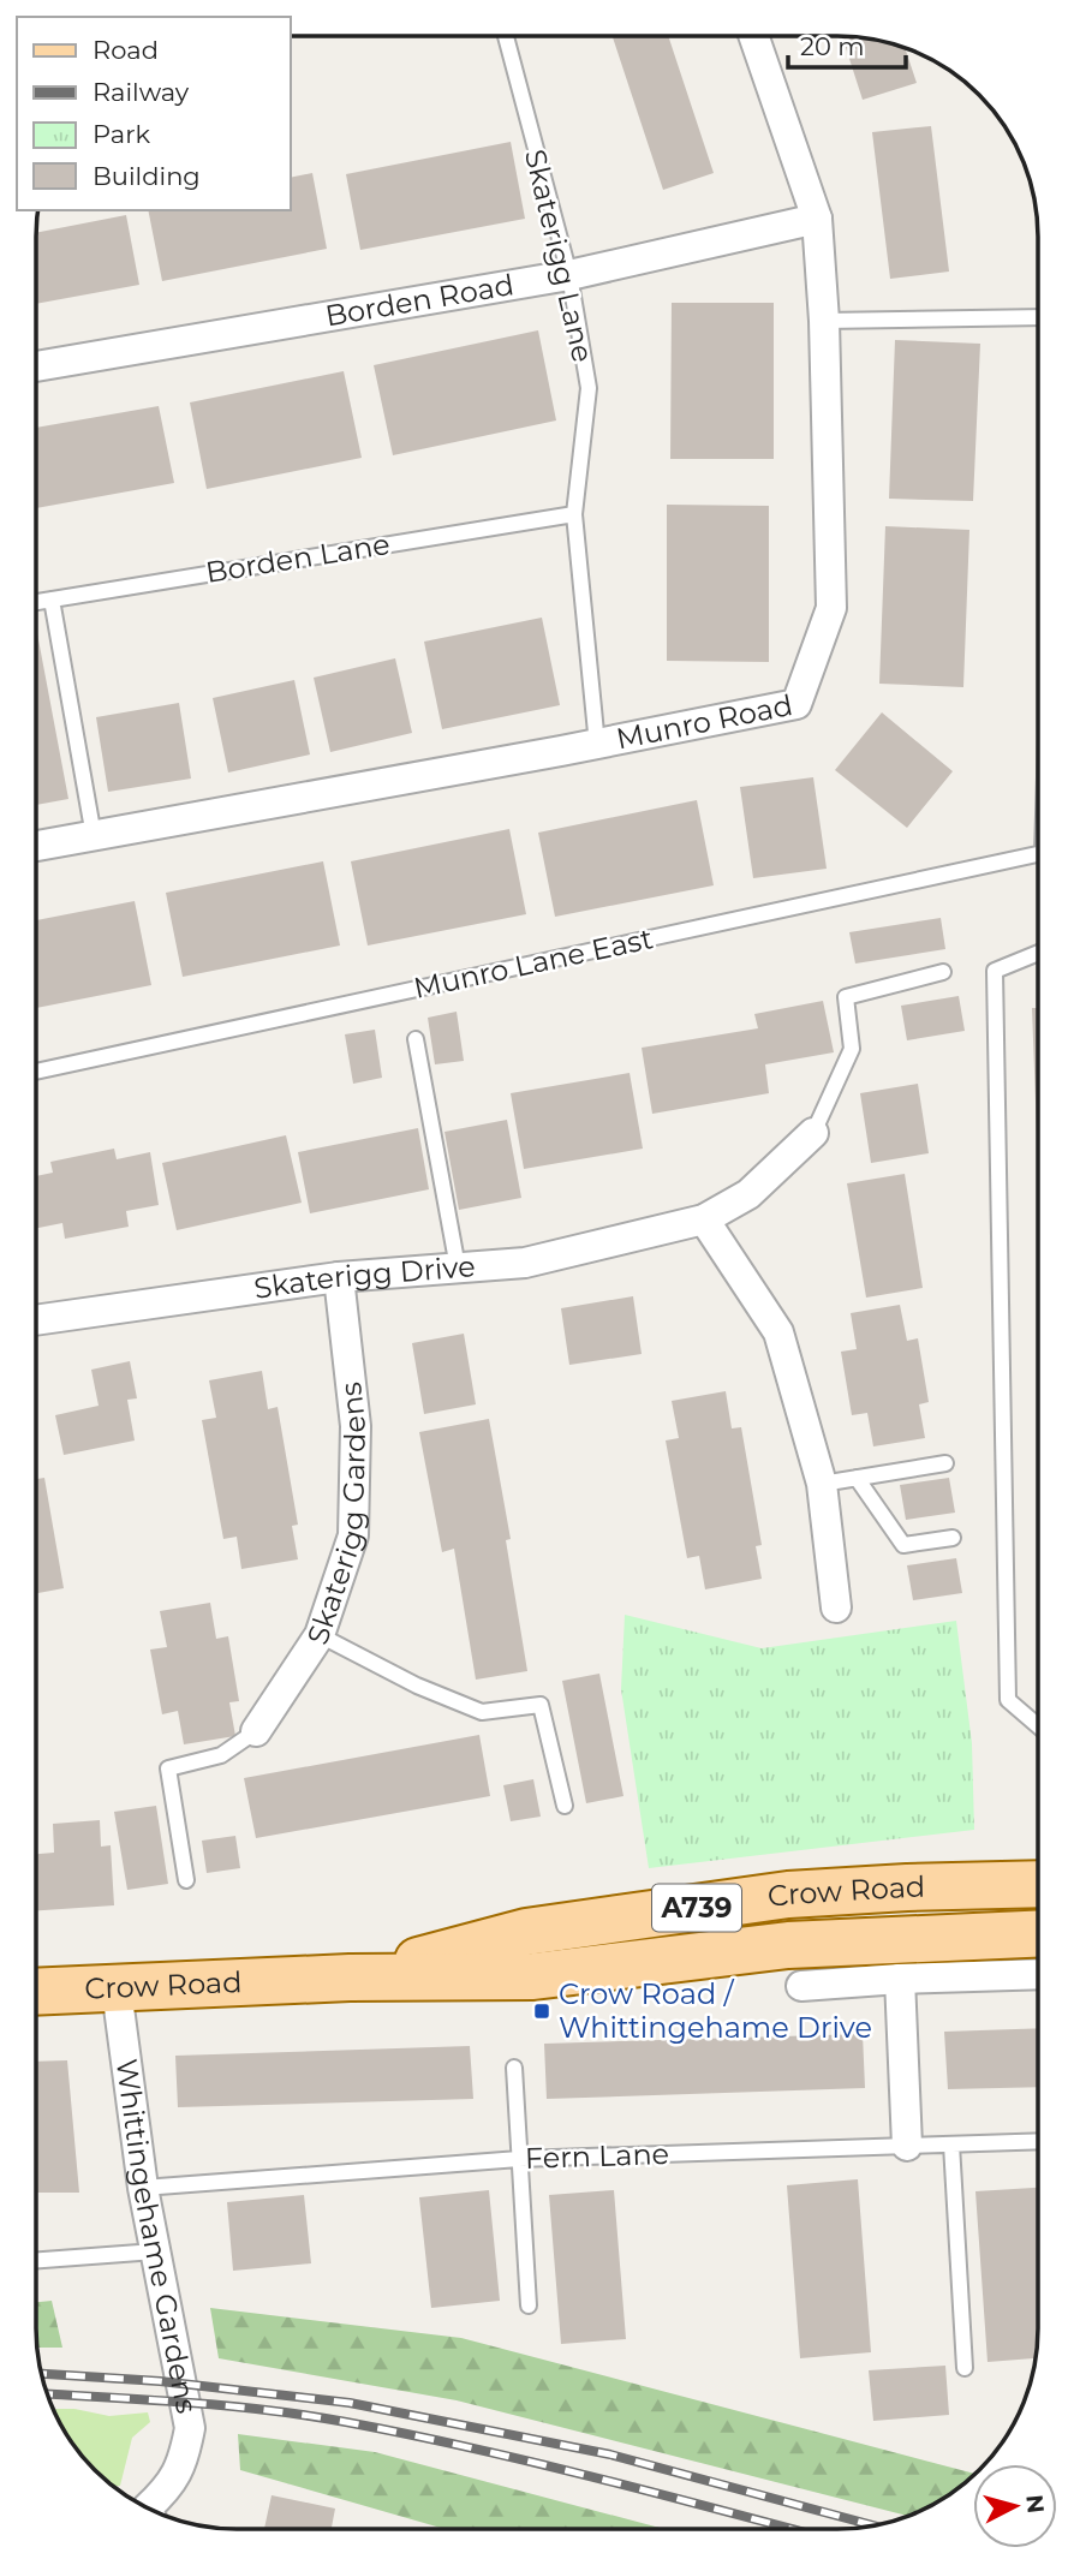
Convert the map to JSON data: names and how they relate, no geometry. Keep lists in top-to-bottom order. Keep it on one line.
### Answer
{"streets":{"main road":["Crow Road","A739"],"street":["Borden Road","Munro Road","Skaterigg Drive","Skaterigg Gardens","Whittingehame Gardens"],"lane":["Skaterigg Lane","Borden Lane","Munro Lane East","Fern Lane"]},"crossings":[["Skaterigg Lane","Borden Road"],["Skaterigg Lane","Borden Lane"],["Skaterigg Lane","Munro Road"],["Borden Road","Munro Road"],["Skaterigg Drive","Skaterigg Gardens"],["Crow Road","Whittingehame Gardens"],["Fern Lane","Whittingehame Gardens"]],"places":{"transit":["Crow Road / Whittingehame Drive"]},"legend":["Road","Railway","Park","Building"],"scale_bar":"20 m","north":"right"}
